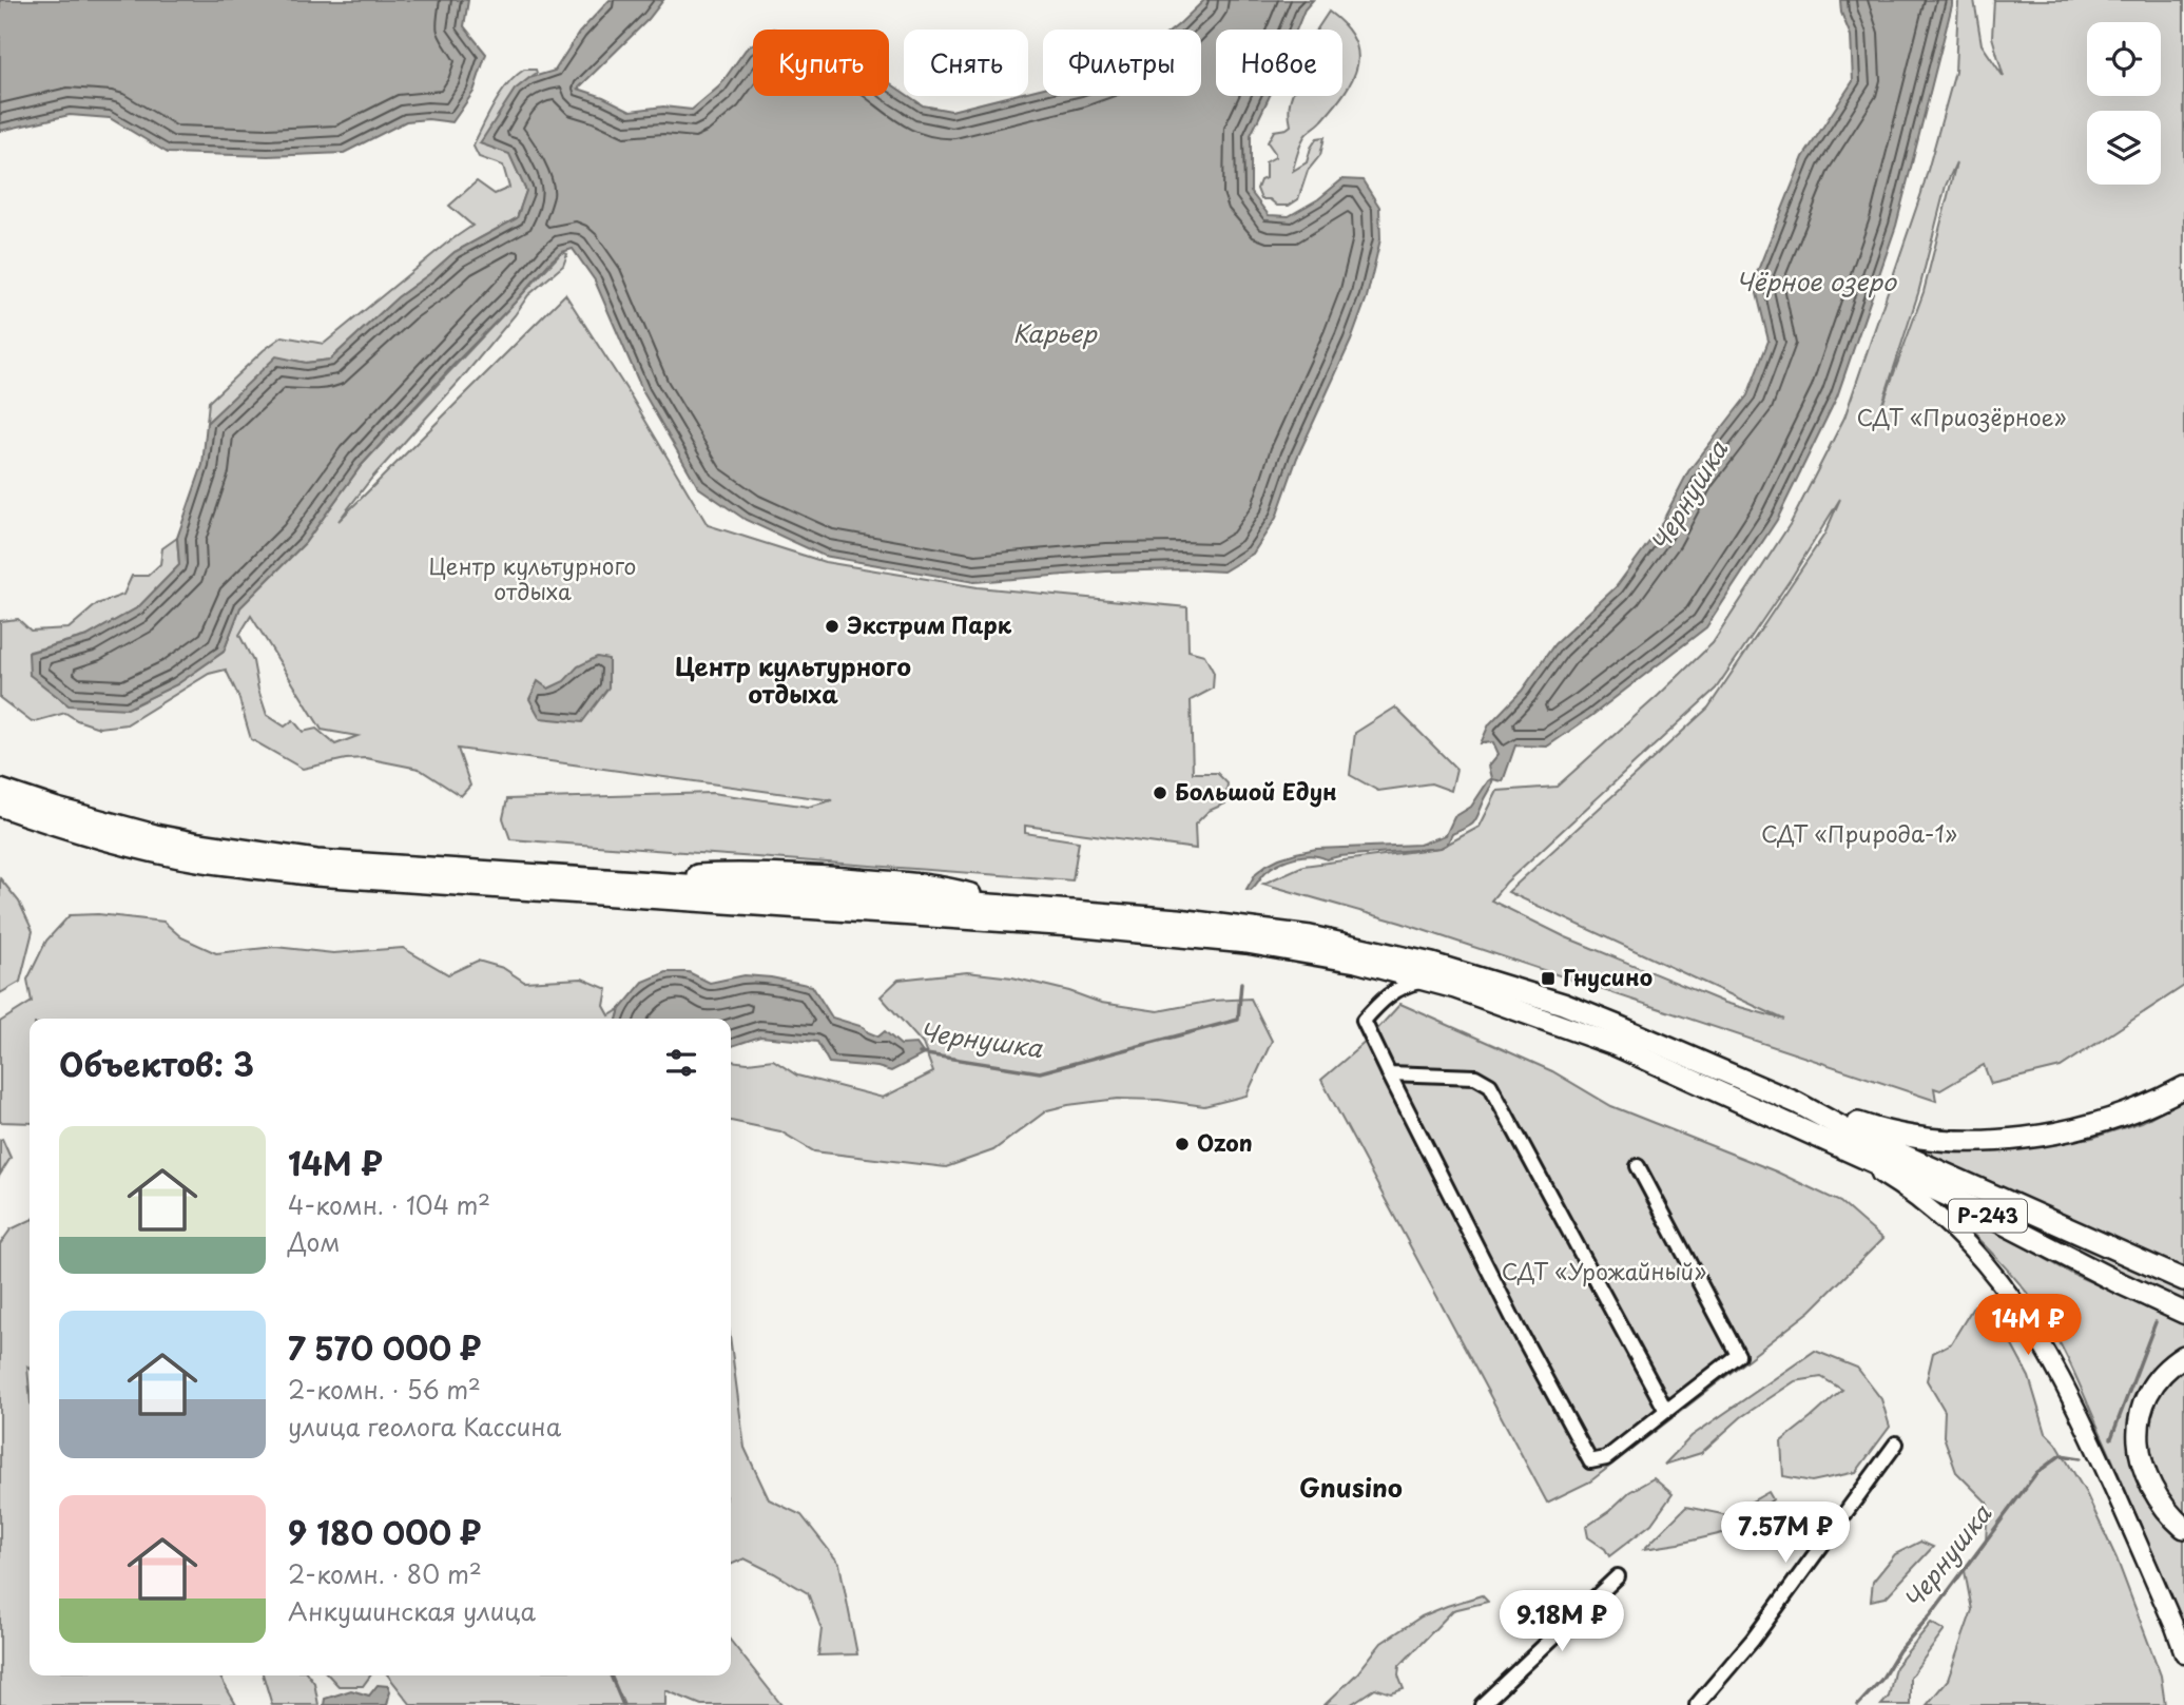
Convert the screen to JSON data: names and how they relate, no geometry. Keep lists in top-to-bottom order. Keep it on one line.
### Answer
{"streets":{"highway":["Р-243"]},"districts":["Центр культурного отдыха","Gnusino"],"water":["Чёрное озеро","Карьер","Чернушка"],"parks":["СДТ «Приозёрное»","Центр культурного отдыха","СДТ «Природа-1»","СДТ «Урожайный»"],"places":{"other":["Экстрим Парк","Большой Едун","Ozon"],"transit":["Гнусино"]},"page":{"chip":["Купить","Снять","Фильтры","Новое"],"heading":"Объектов: 3","list":[{"name":"14M ₽","note":"4-комн. · 104 m² · Дом"},{"name":"7 570 000 ₽","note":"2-комн. · 56 m² · улица геолога Кассина"},{"name":"9 180 000 ₽","note":"2-комн. · 80 m² · Анкушинская улица"}],"price":["14M ₽","7.57M ₽","9.18M ₽"]}}
